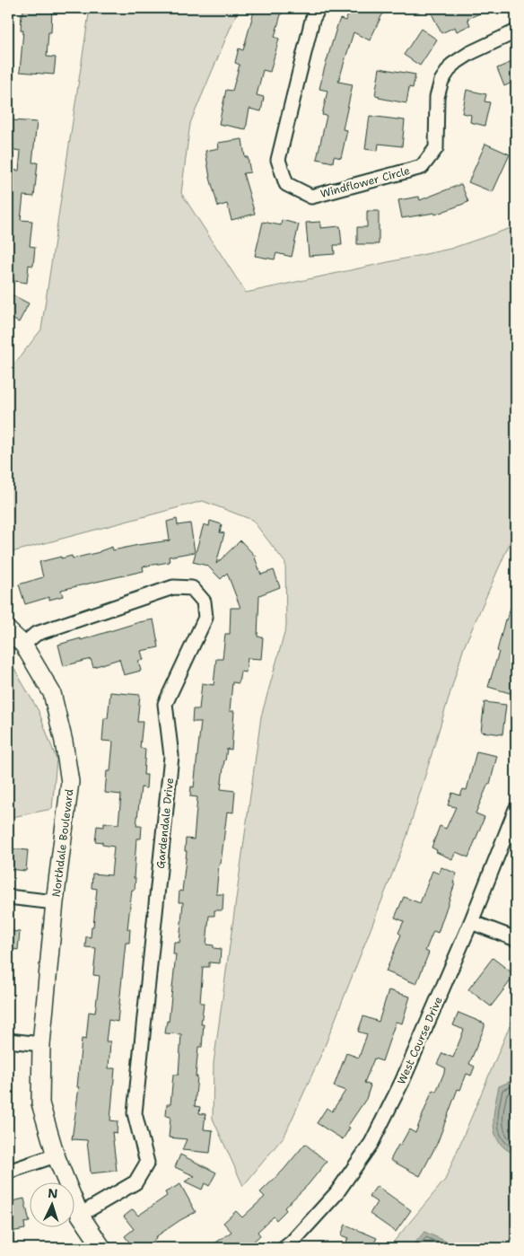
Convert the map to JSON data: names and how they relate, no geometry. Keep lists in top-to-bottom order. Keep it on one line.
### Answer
{"streets":{"street":["Windflower Circle","Gardendale Drive","Northdale Boulevard","West Course Drive"]},"crossings":[["Gardendale Drive","Northdale Boulevard"]],"north":"top"}
